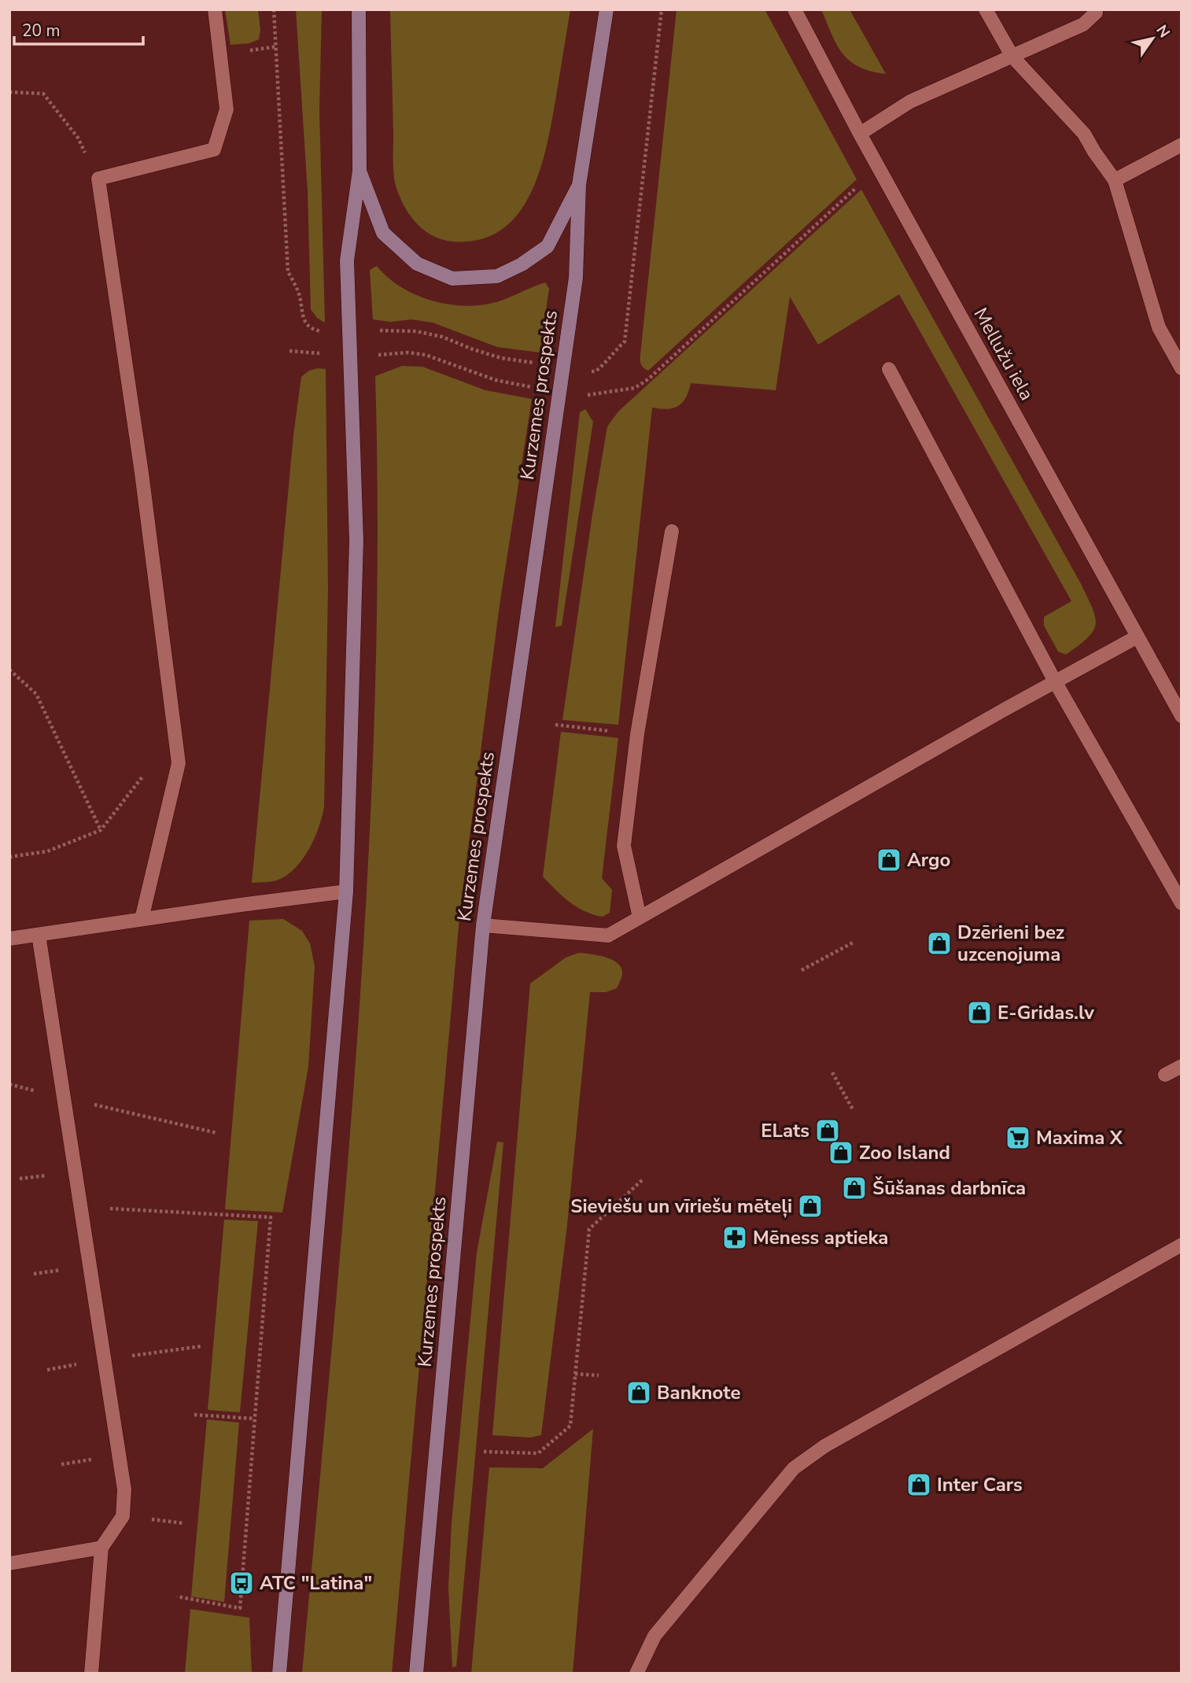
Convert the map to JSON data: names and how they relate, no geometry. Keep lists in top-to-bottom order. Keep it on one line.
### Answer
{"streets":{"main road":["Kurzemes prospekts"],"street":["Mellužu iela"]},"places":{"shop":["Argo","Dzērieni bez uzcenojuma","E-Gridas.lv","ELats","Zoo Island","Šūšanas darbnīca","Sieviešu un vīriešu mēteļi","Banknote","Inter Cars"],"supermarket":["Maxima X"],"pharmacy":["Mēness aptieka"],"bus stop":["ATC \"Latina\""]},"scale_bar":"20 m","north":"top right"}
